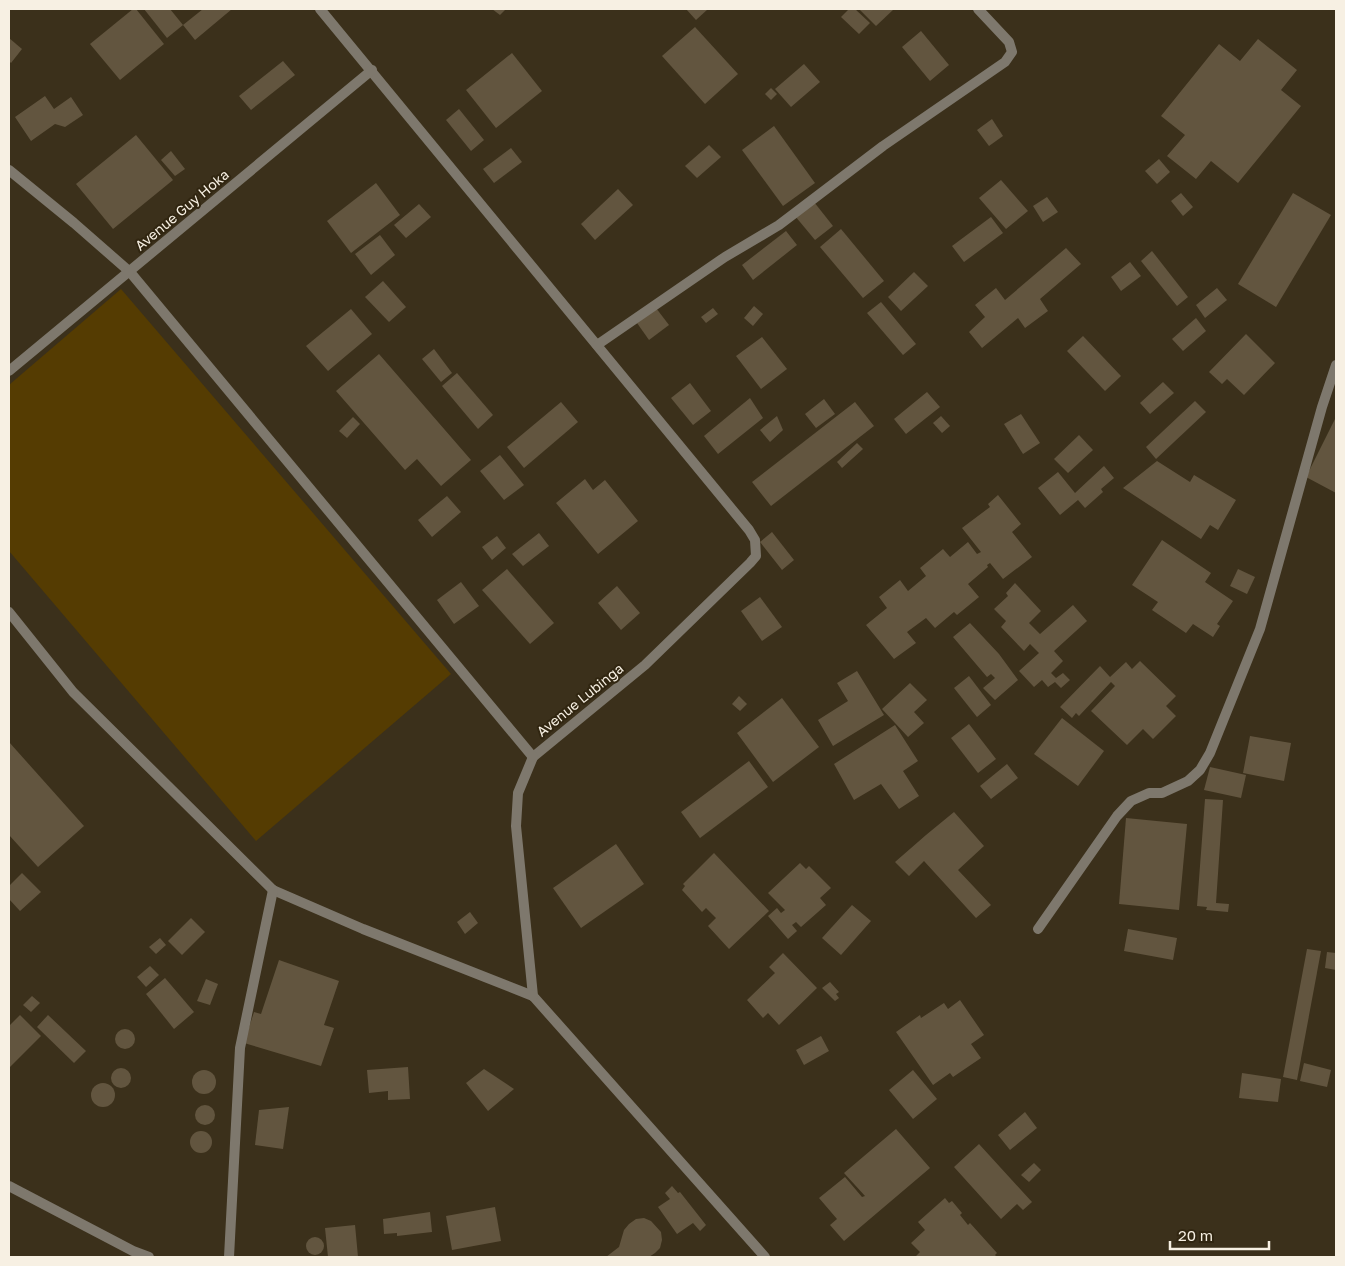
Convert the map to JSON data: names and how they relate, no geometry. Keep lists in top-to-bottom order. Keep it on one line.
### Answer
{"streets":{"street":["Avenue Guy Hoka","Avenue Lubinga"]},"crossings":[["Avenue Guy Hoka","Avenue Lubinga"]],"scale_bar":"20 m"}
